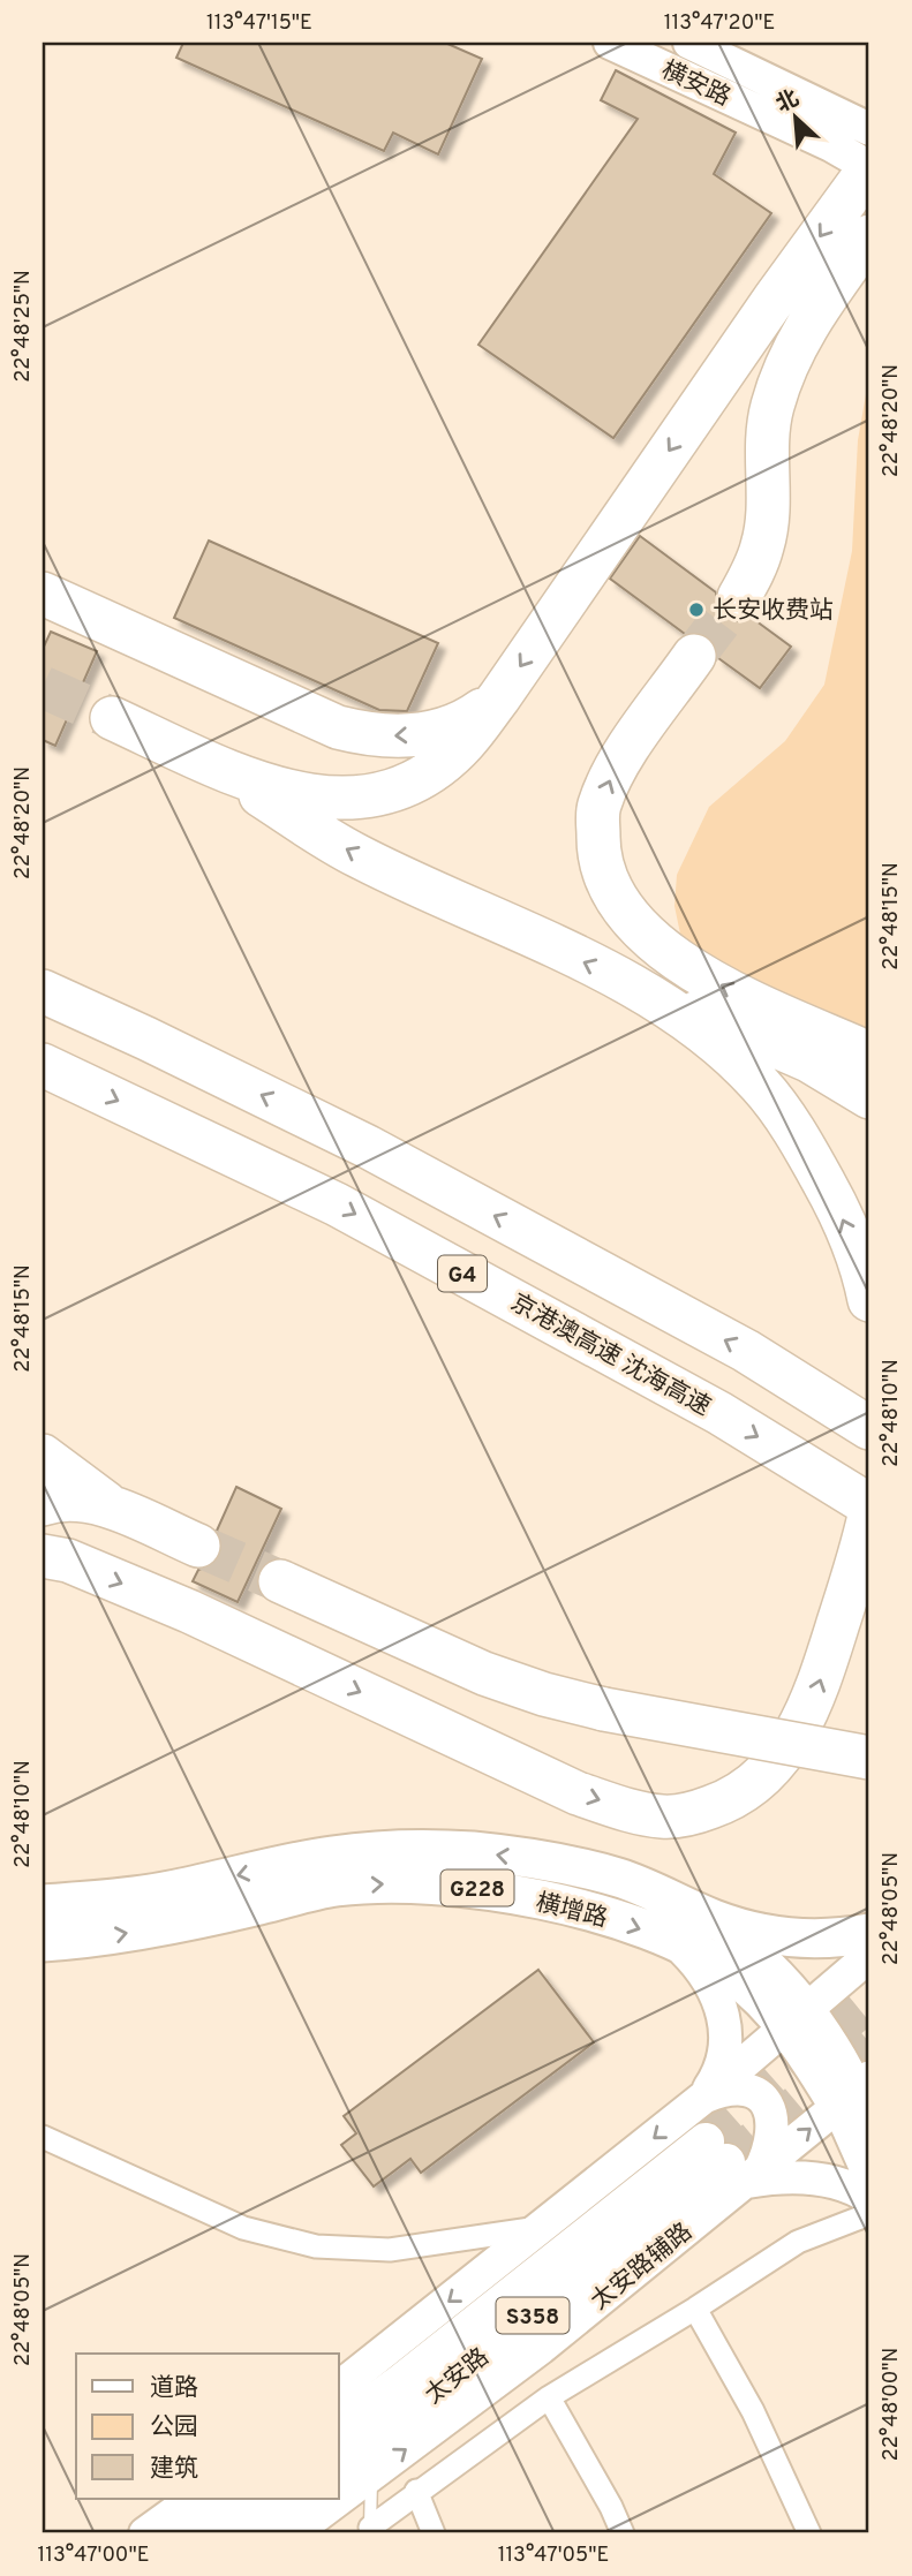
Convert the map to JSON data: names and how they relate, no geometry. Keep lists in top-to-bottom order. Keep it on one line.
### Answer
{"streets":{"highway":["G4","京港澳高速 沈海高速","G228","横增路"],"main road":["横安路","S358","太安路"]},"crossings":[["G228","横增路"]],"places":["长安收费站"],"legend":["道路","公园","建筑"],"north":"top left","coordinates":["113°47'15\"E","113°47'20\"E","22°48'25\"N","22°48'20\"N","22°48'15\"N","22°48'10\"N","22°48'05\"N","22°48'00\"N","113°47'00\"E","113°47'05\"E"]}
